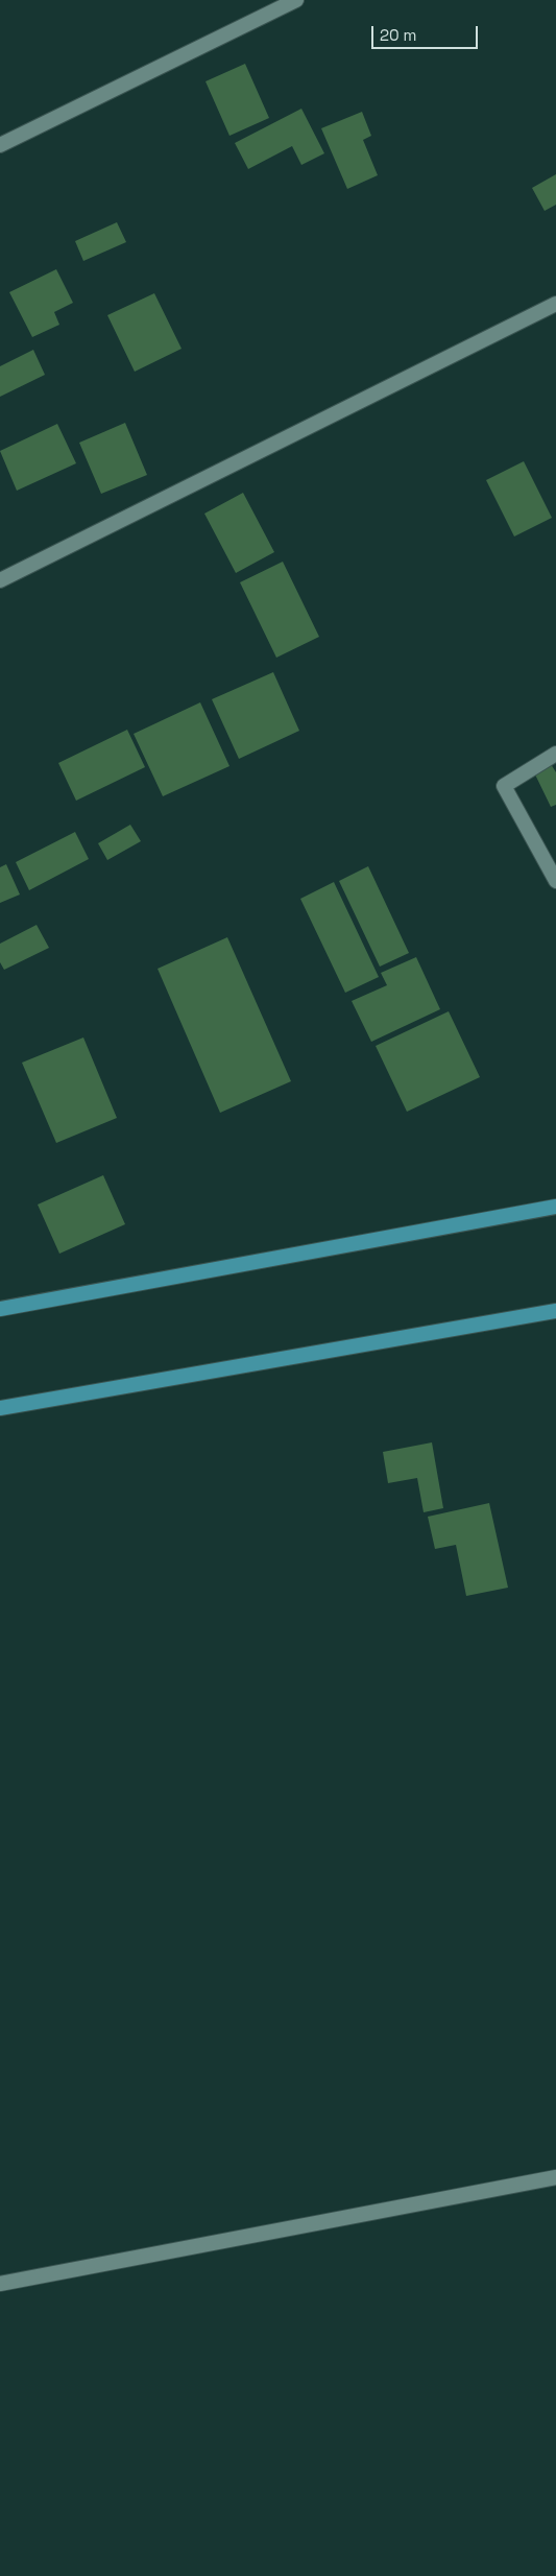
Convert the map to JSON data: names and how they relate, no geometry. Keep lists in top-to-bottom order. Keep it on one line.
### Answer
{"scale_bar":"20 m"}
